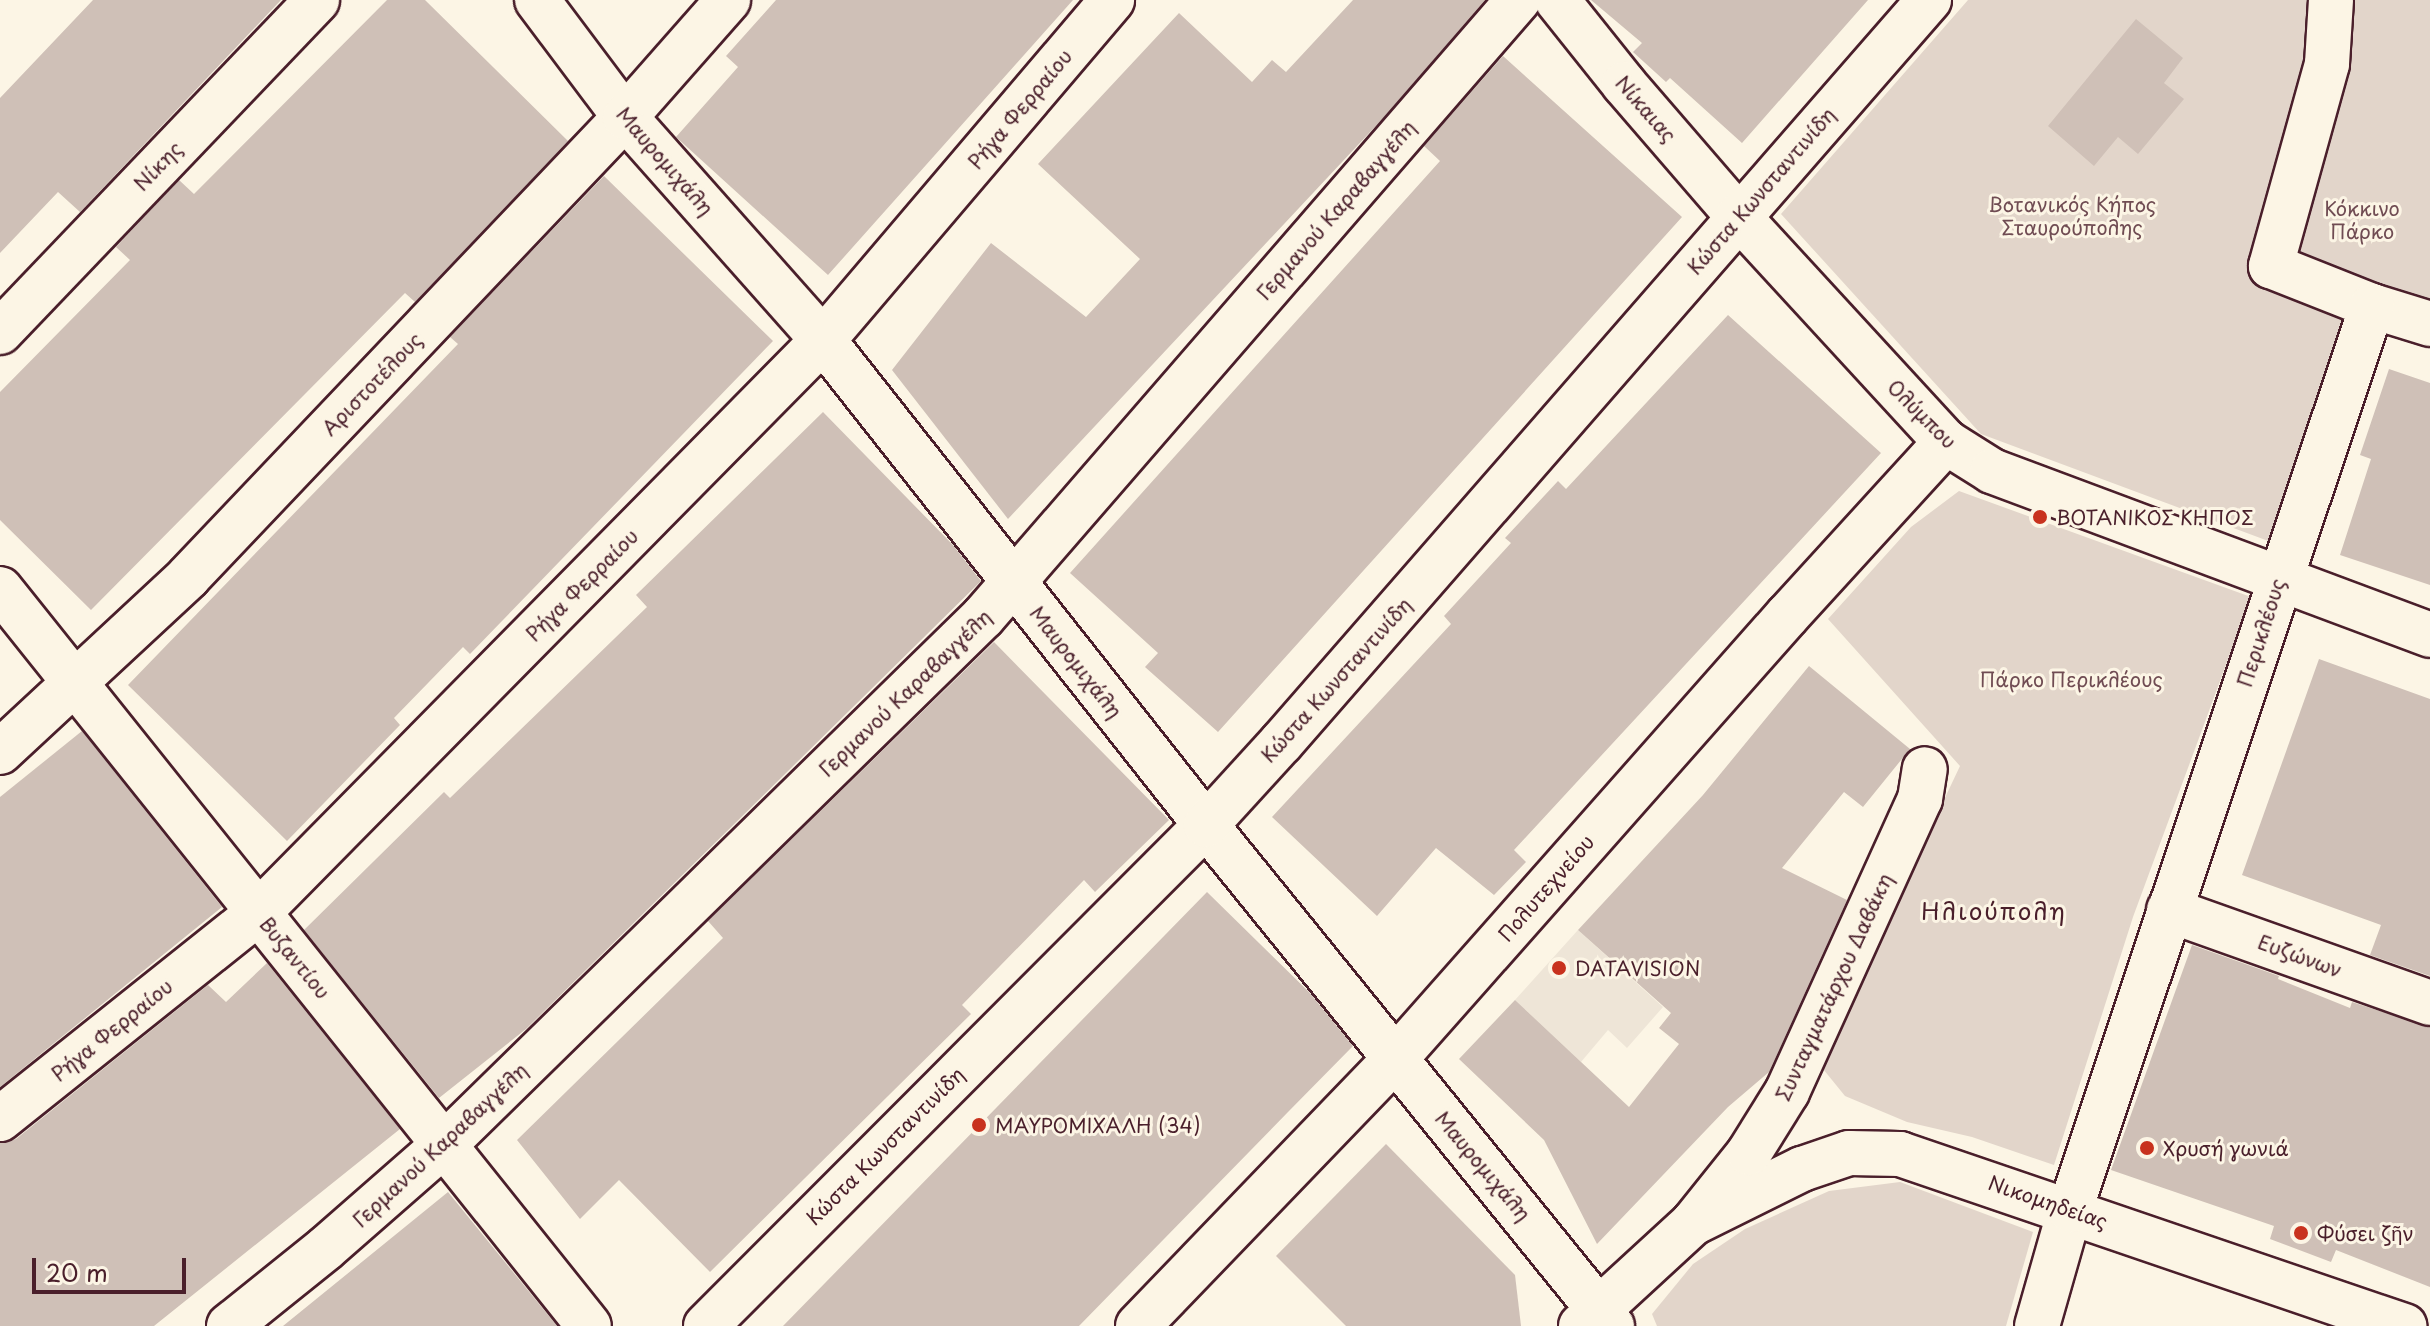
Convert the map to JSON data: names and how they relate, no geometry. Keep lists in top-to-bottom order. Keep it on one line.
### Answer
{"streets":{"street":["Ρήγα Φερραίου","Νίκαιας","Μαυρομιχάλη","Νίκης","Κώστα Κωνσταντινίδη","Γερμανού Καραβαγγέλη","Αριστοτέλους","Ολύμπου","Περικλέους","Πολυτεχνείου","Ευζώνων","Βυζαντίου","Συνταγματάρχου Δαβάκη","Νικομηδείας"]},"crossings":[["Ρήγα Φερραίου","Μαυρομιχάλη"],["Ρήγα Φερραίου","Βυζαντίου"],["Νίκαιας","Κώστα Κωνσταντινίδη"],["Νίκαιας","Ολύμπου"],["Μαυρομιχάλη","Κώστα Κωνσταντινίδη"],["Μαυρομιχάλη","Γερμανού Καραβαγγέλη"],["Μαυρομιχάλη","Αριστοτέλους"],["Μαυρομιχάλη","Πολυτεχνείου"],["Μαυρομιχάλη","Συνταγματάρχου Δαβάκη"],["Κώστα Κωνσταντινίδη","Ολύμπου"],["Γερμανού Καραβαγγέλη","Βυζαντίου"],["Αριστοτέλους","Βυζαντίου"],["Ολύμπου","Περικλέους"],["Ολύμπου","Πολυτεχνείου"],["Περικλέους","Ευζώνων"],["Περικλέους","Νικομηδείας"],["Συνταγματάρχου Δαβάκη","Νικομηδείας"]],"districts":["Ηλιούπολη"],"parks":["Βοτανικός Κήπος Σταυρούπολης","Κόκκινο Πάρκο","Πάρκο Περικλέους"],"places":["ΒΟΤΑΝΙΚΟΣ ΚΗΠΟΣ","DATAVISION","ΜΑΥΡΟΜΙΧΑΛΗ (34)","Χρυσή γωνιά","Φύσει ζῆν"],"scale_bar":"20 m"}
